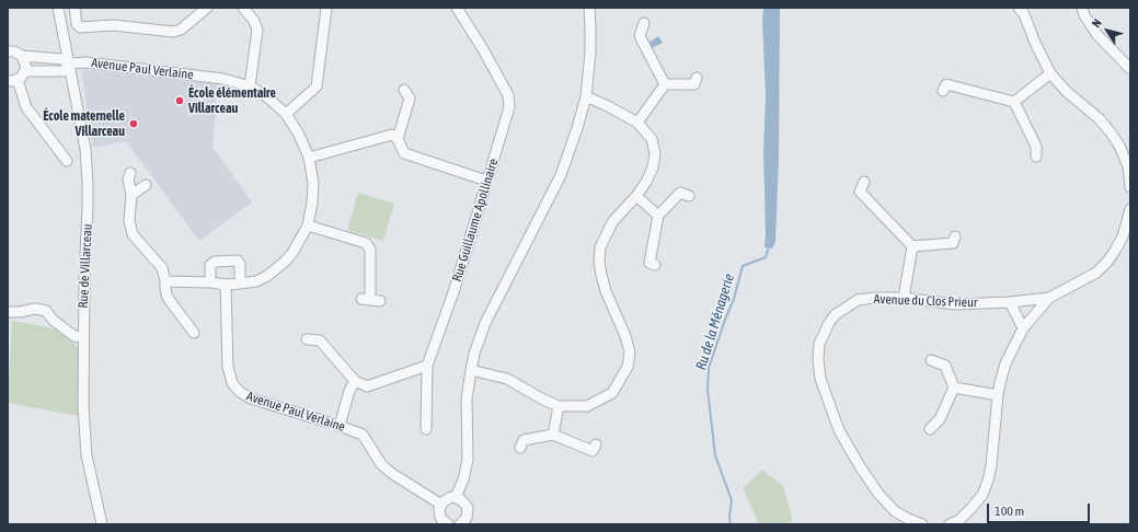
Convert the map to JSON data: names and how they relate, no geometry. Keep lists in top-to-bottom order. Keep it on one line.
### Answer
{"streets":{"street":["Avenue Paul Verlaine","Rue Guillaume Apollinaire","Rue de Villarceau","Avenue du Clos Prieur"]},"crossings":[["Avenue Paul Verlaine","Rue de Villarceau"]],"water":["Ru de la Ménagerie"],"places":["École élémentaire Villarceau","École maternelle Villarceau"],"scale_bar":"100 m","north":"top left"}
